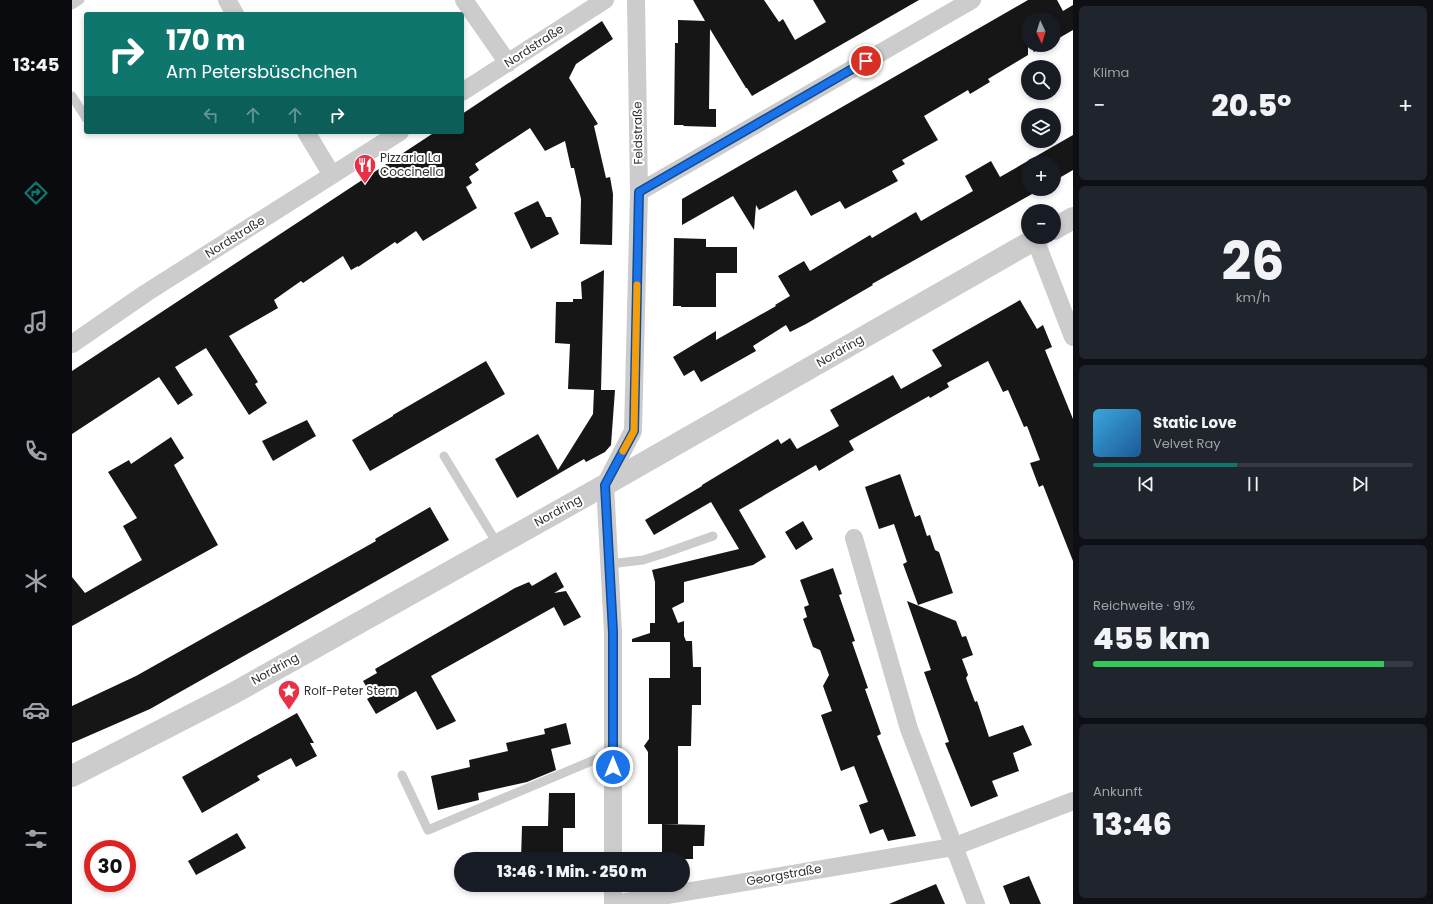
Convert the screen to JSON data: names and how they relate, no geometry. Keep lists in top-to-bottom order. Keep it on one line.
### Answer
{"streets":{"street":["Nordstraße","Feldstraße","Nordring","Georgstraße"]},"crossings":[["Feldstraße","Nordring"]],"places":{"restaurant":["Pizzaria La Coccinella"],"place":["Rolf-Peter Stern"]},"north":"bottom","page":{"tabs":"13:45","tile":["Klima",["26","km/h"],["Reichweite · 91%","455 km"],["Ankunft","13:46"]],"map_buttons":["+","−"],"turn":["170 m","Am Petersbüschchen"],"heat":["−","20.5°","+"],"song":["Static Love","Velvet Ray"],"limit":"30","trip":"13:46 · 1 Min. · 250 m"}}
